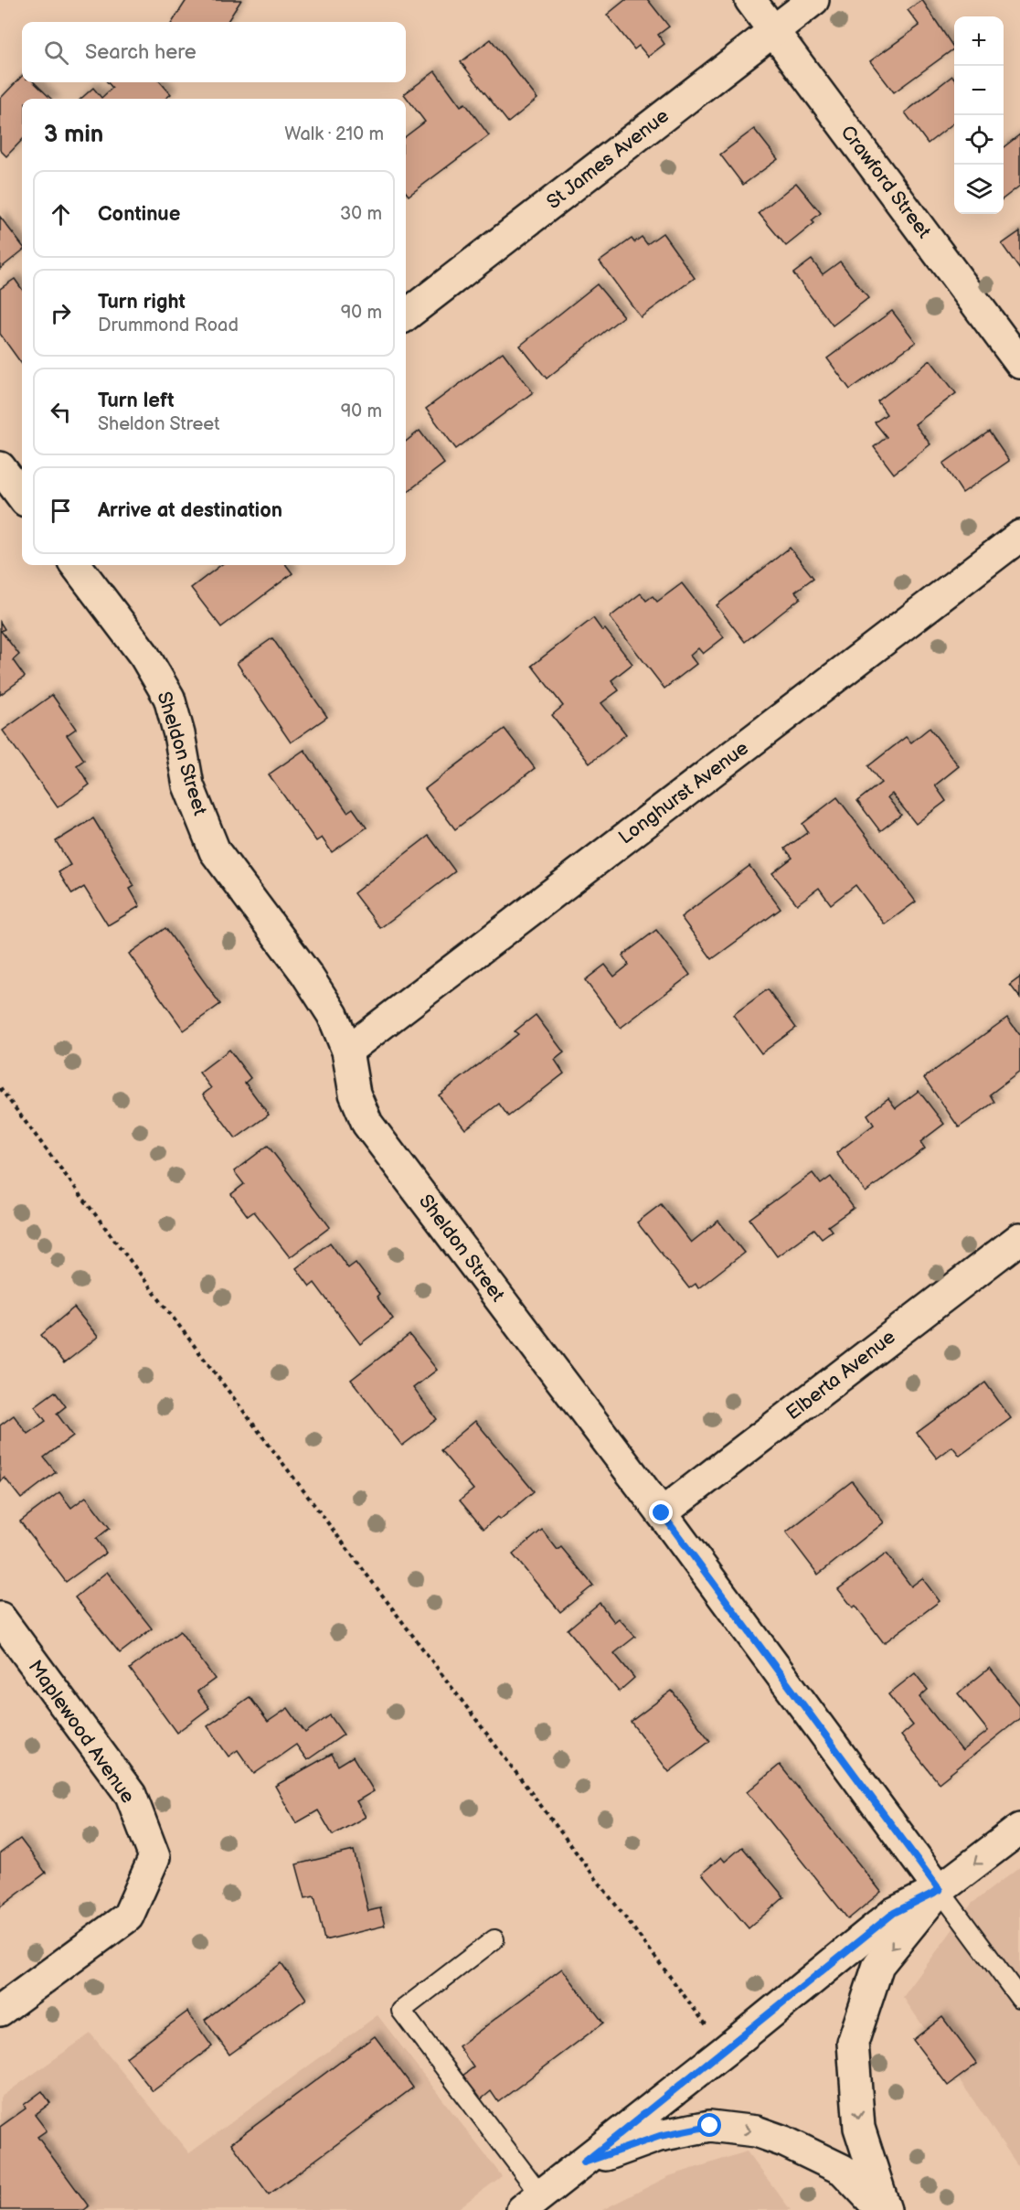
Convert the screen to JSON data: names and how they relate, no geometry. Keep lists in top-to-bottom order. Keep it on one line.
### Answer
{"streets":{"street":["St James Avenue","Crawford Street","Sheldon Street","Longhurst Avenue","Elberta Avenue","Maplewood Avenue"]},"crossings":[["St James Avenue","Crawford Street"],["Sheldon Street","Longhurst Avenue"],["Sheldon Street","Elberta Avenue"]],"page":{"map_buttons":["+","−"],"search":"Search here","heading":["3 min","Walk · 210 m"],"list":[["Continue","30 m"],["Turn right","Drummond Road","90 m"],["Turn left","Sheldon Street","90 m"],"Arrive at destination"]}}
